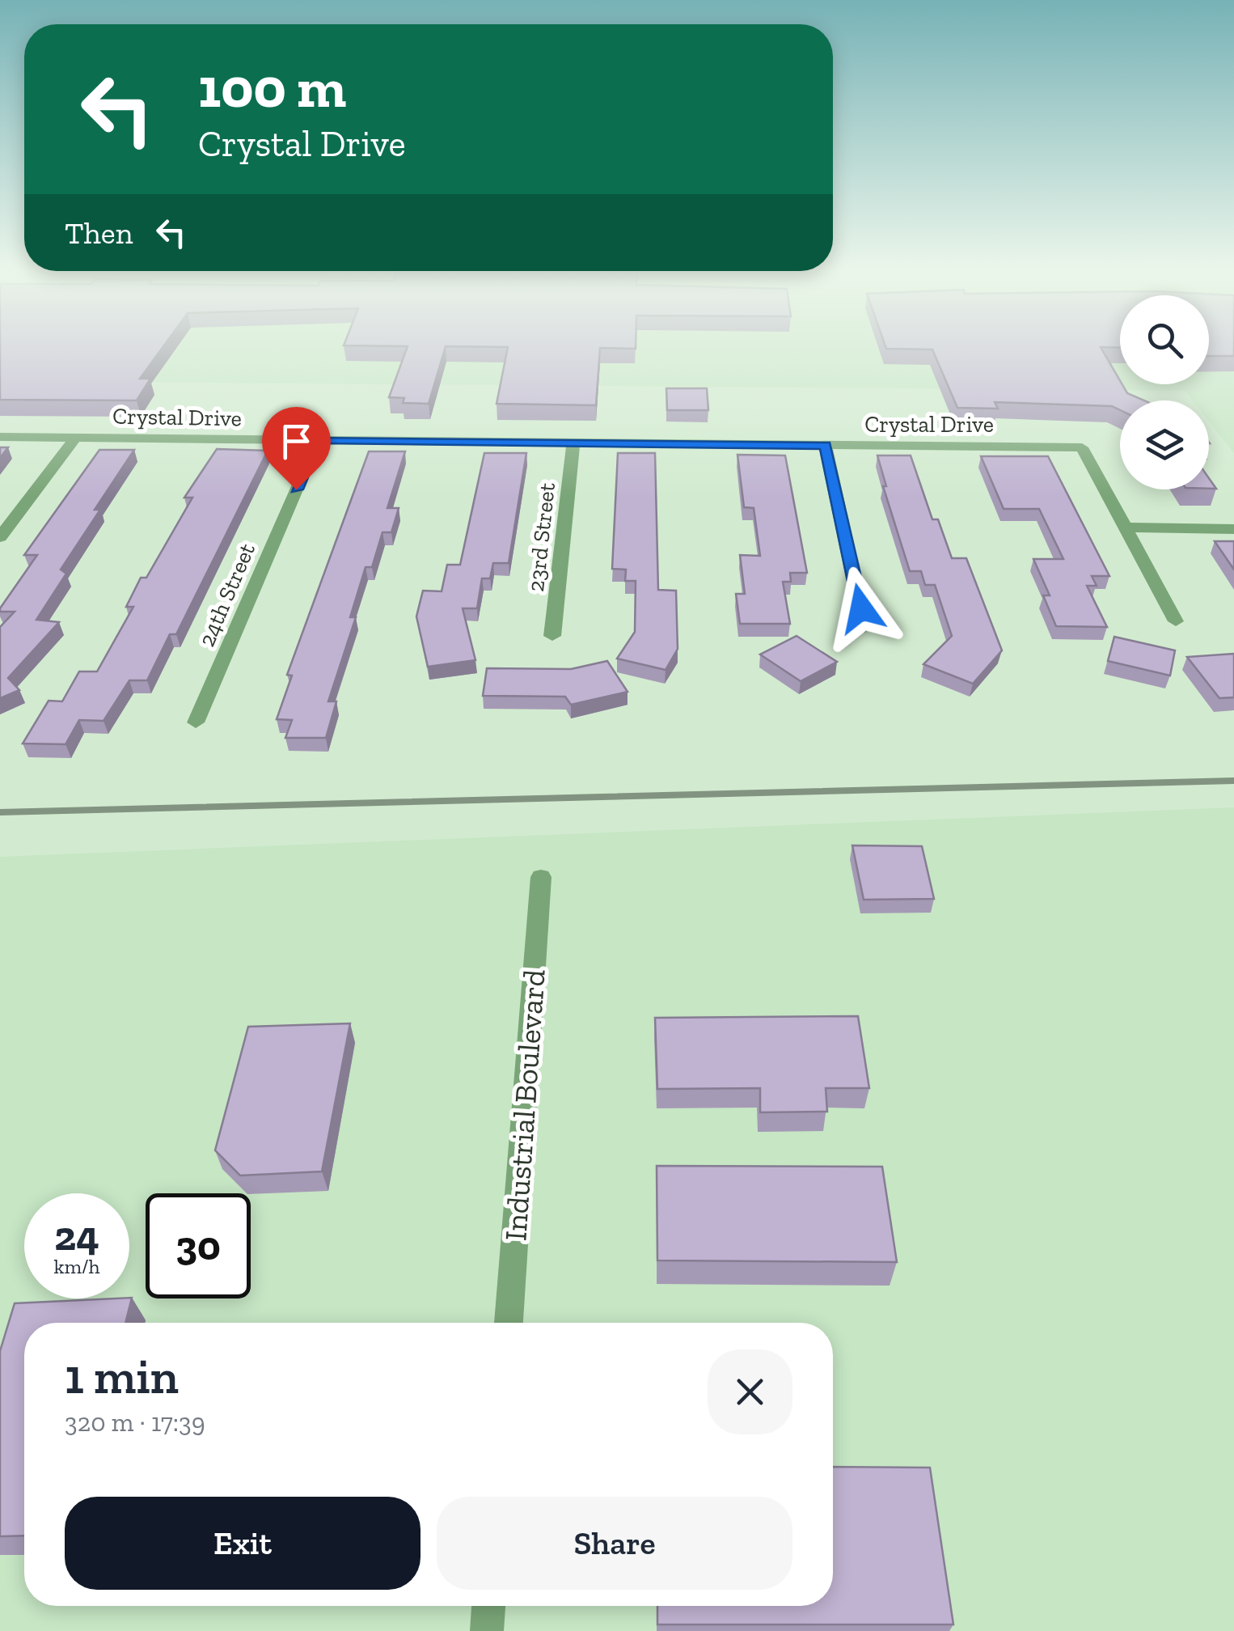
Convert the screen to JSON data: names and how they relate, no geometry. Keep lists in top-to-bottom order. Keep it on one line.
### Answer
{"streets":{"street":["Crystal Drive","23rd Street","24th Street","Industrial Boulevard"]},"crossings":[["Crystal Drive","23rd Street"],["Crystal Drive","24th Street"]],"page":{"turn":["100 m","Crystal Drive"],"then":"Then","speed":"24 km/h","limit":"30","heading":["1 min","320 m · 17:39"],"buttons":["Exit","Share"]}}
